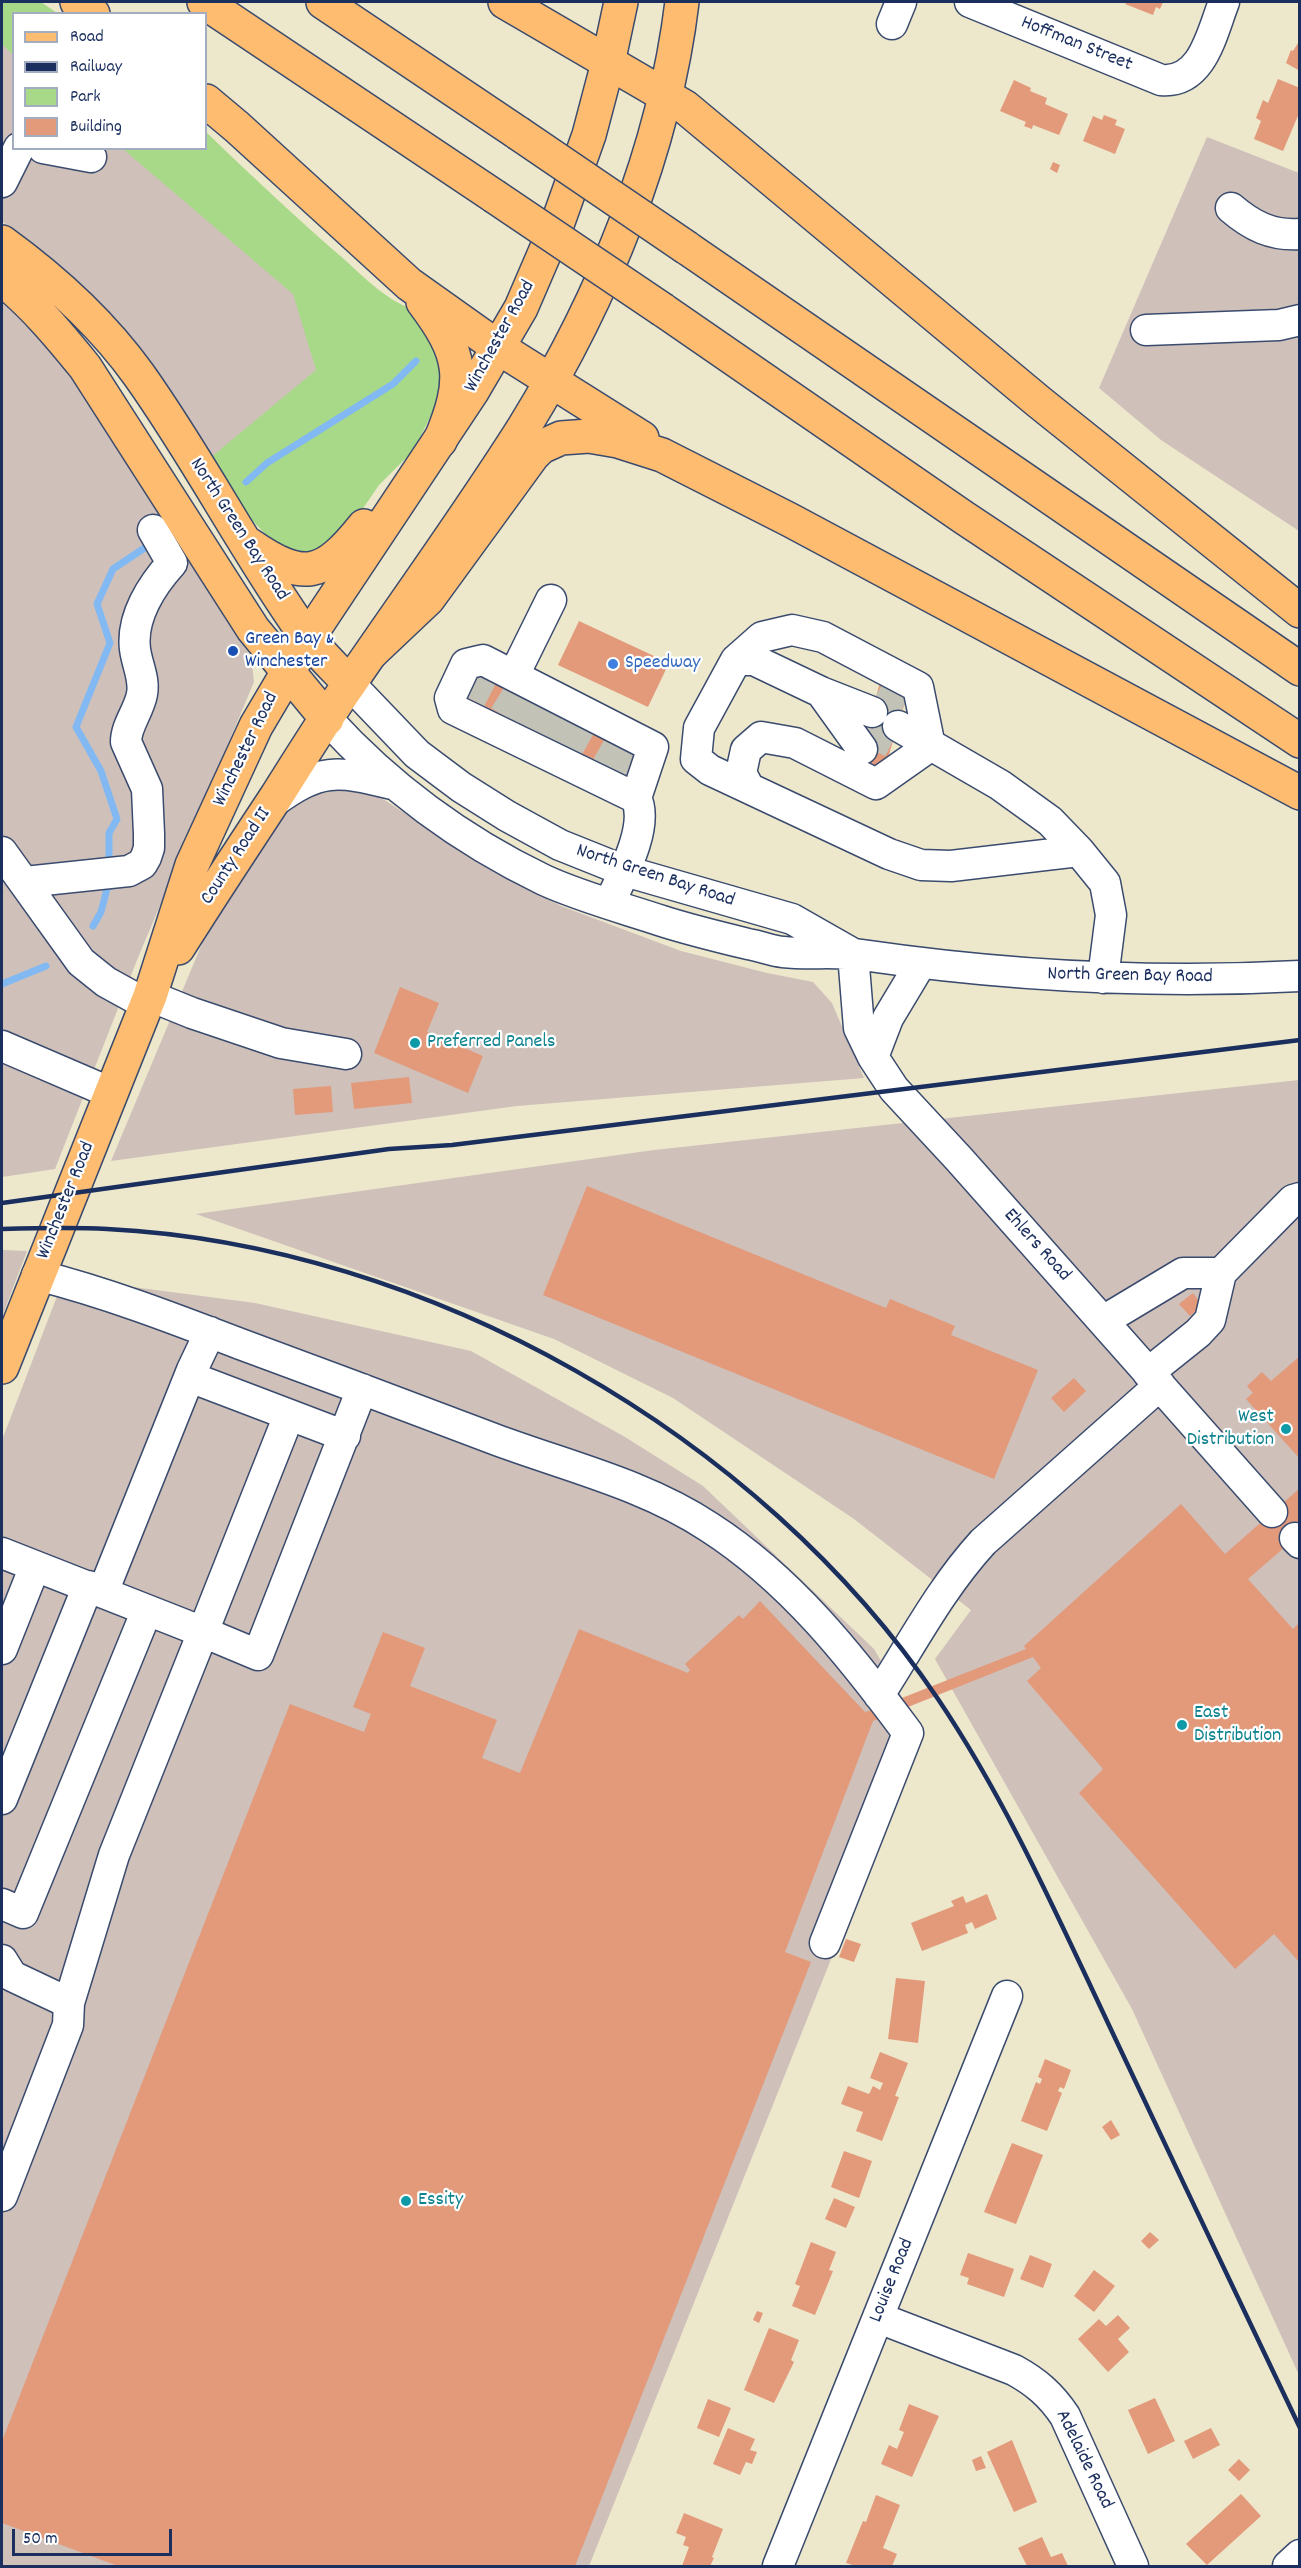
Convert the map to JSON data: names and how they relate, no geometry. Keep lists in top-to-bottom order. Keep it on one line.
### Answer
{"streets":{"main road":["Winchester Road","North Green Bay Road","County Road II"],"street":["Hoffman Street","Ehlers Road","Louise Road","Adelaide Road"]},"crossings":[["Winchester Road","North Green Bay Road"],["Winchester Road","County Road II"],["North Green Bay Road","County Road II"],["North Green Bay Road","Ehlers Road"],["Louise Road","Adelaide Road"]],"places":["Green Bay & Winchester","Speedway","Preferred Panels","West Distribution","East Distribution","Essity"],"legend":["Road","Railway","Park","Building"],"scale_bar":"50 m"}
